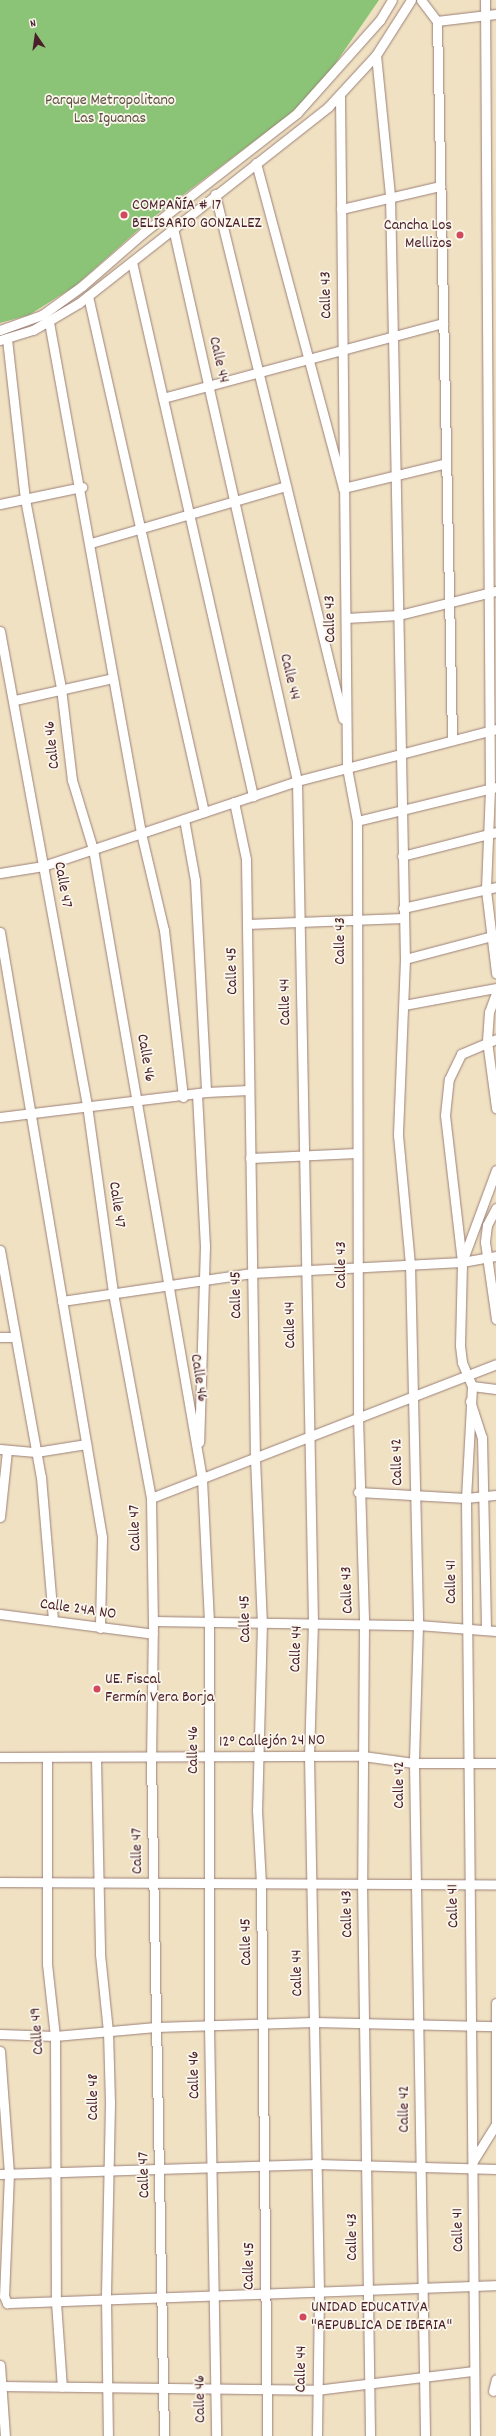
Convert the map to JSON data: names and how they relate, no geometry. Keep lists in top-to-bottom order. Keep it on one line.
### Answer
{"streets":{"street":["Calle 43","Calle 44","Calle 46","Calle 47","Calle 45","Calle 42","Calle 41","Calle 24A NO","12° Callejón 24 NO","Calle 49","Calle 48"]},"crossings":[["Calle 43","12° Callejón 24 NO"],["Calle 44","12° Callejón 24 NO"],["Calle 46","12° Callejón 24 NO"],["Calle 47","Calle 24A NO"],["Calle 47","12° Callejón 24 NO"],["Calle 45","12° Callejón 24 NO"],["Calle 42","12° Callejón 24 NO"],["Calle 41","12° Callejón 24 NO"],["12° Callejón 24 NO","Calle 49"],["12° Callejón 24 NO","Calle 48"]],"parks":["Parque Metropolitano Las Iguanas"],"places":["COMPAÑÍA # 17 BELISARIO GONZALEZ","Cancha Los Mellizos","UE. Fiscal Fermín Vera Borja","UNIDAD EDUCATIVA \"REPUBLICA DE IBERIA\""],"north":"top"}
